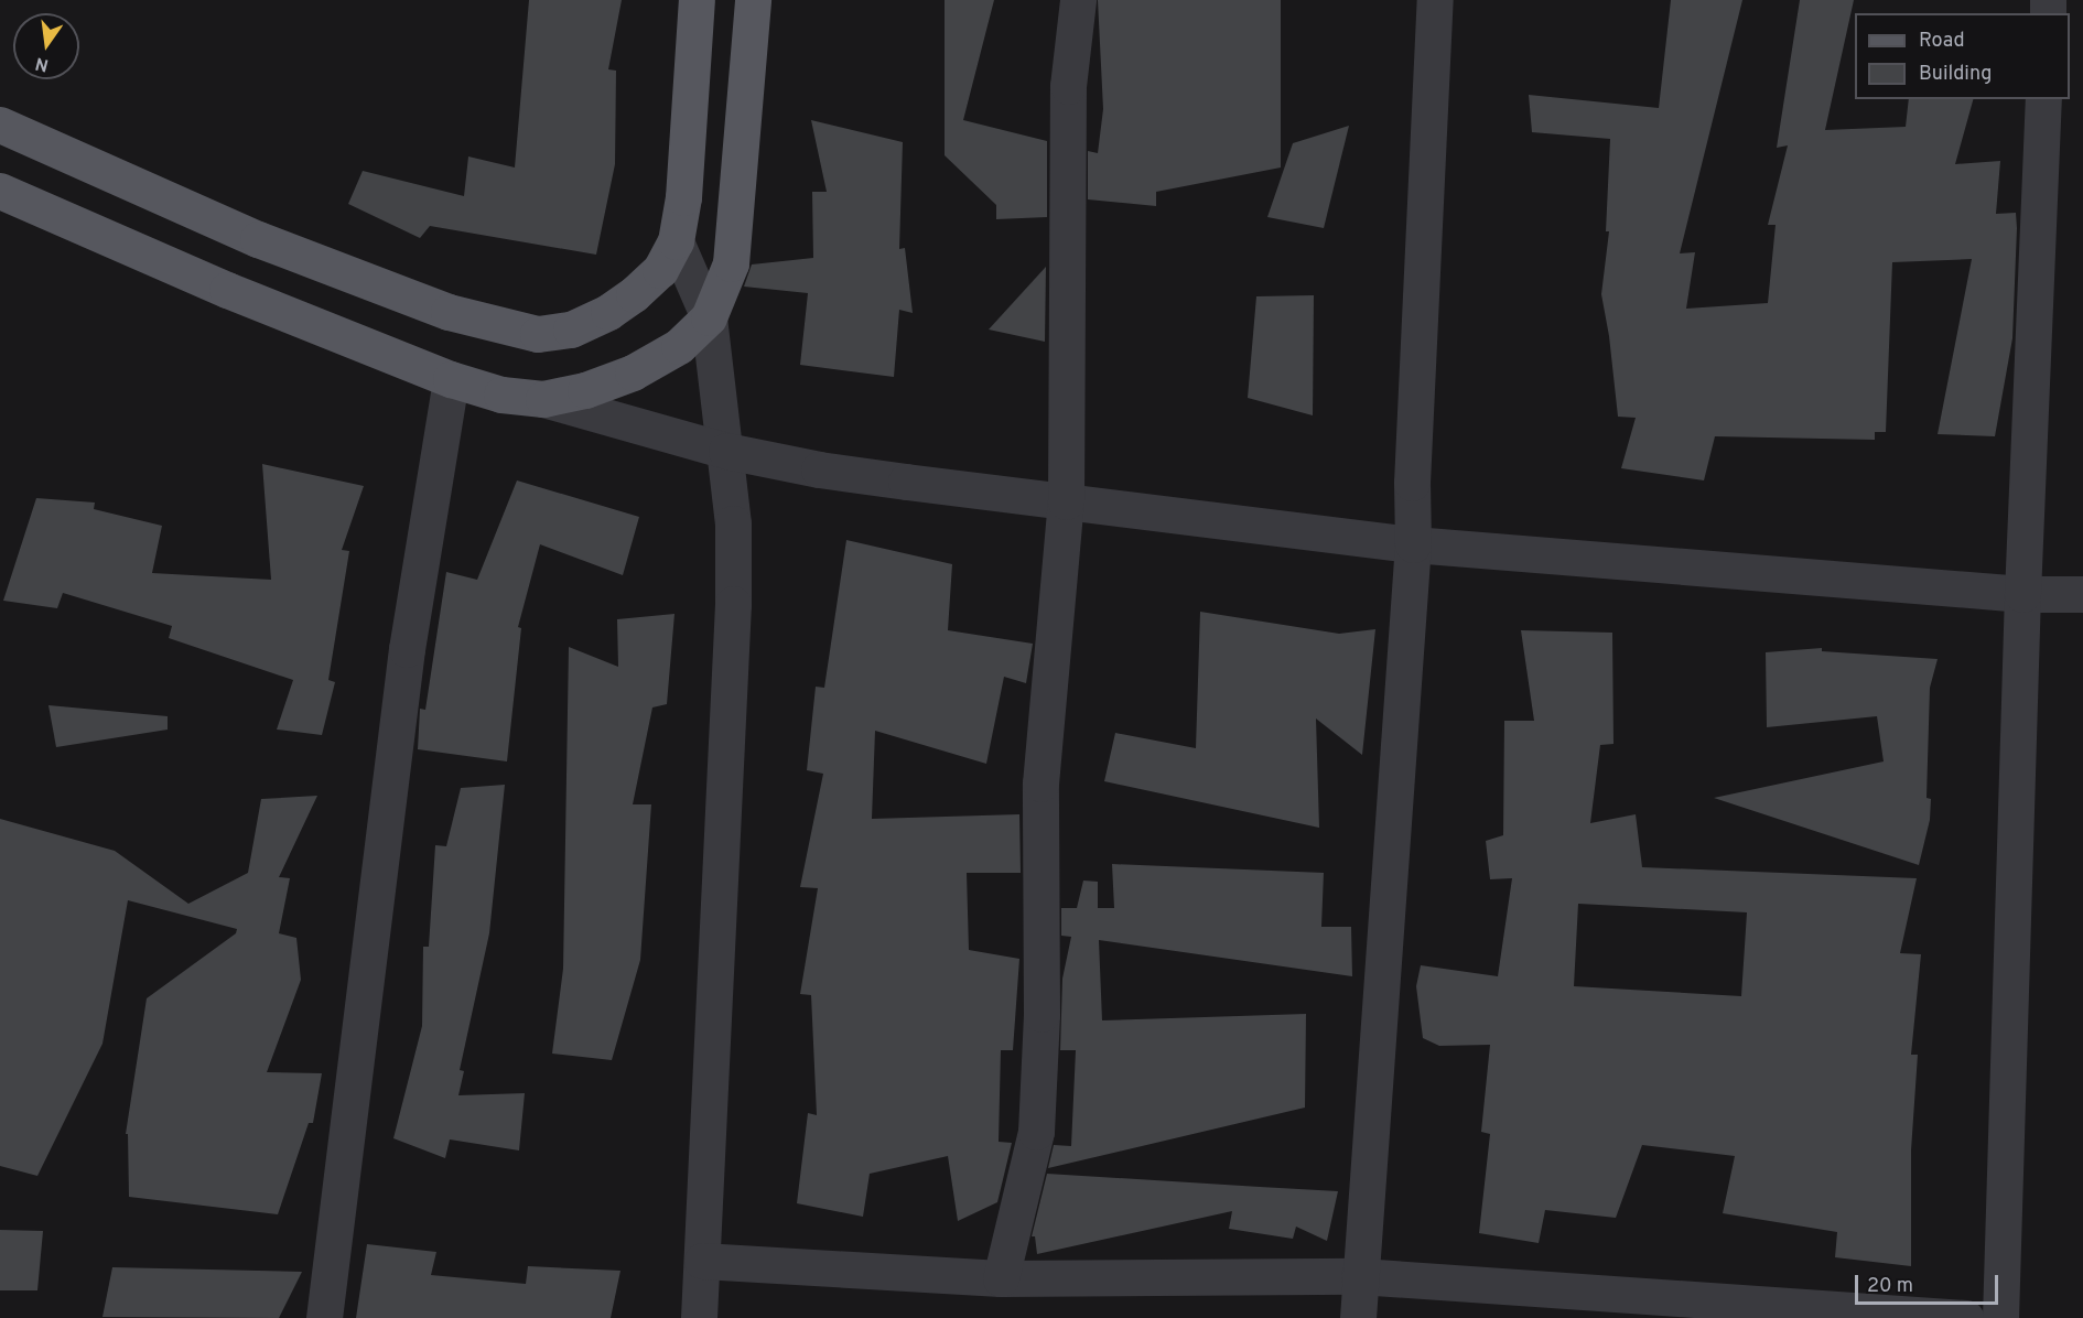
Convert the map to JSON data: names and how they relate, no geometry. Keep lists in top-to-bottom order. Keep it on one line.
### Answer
{"legend":["Road","Building"],"scale_bar":"20 m","north":"bottom"}
